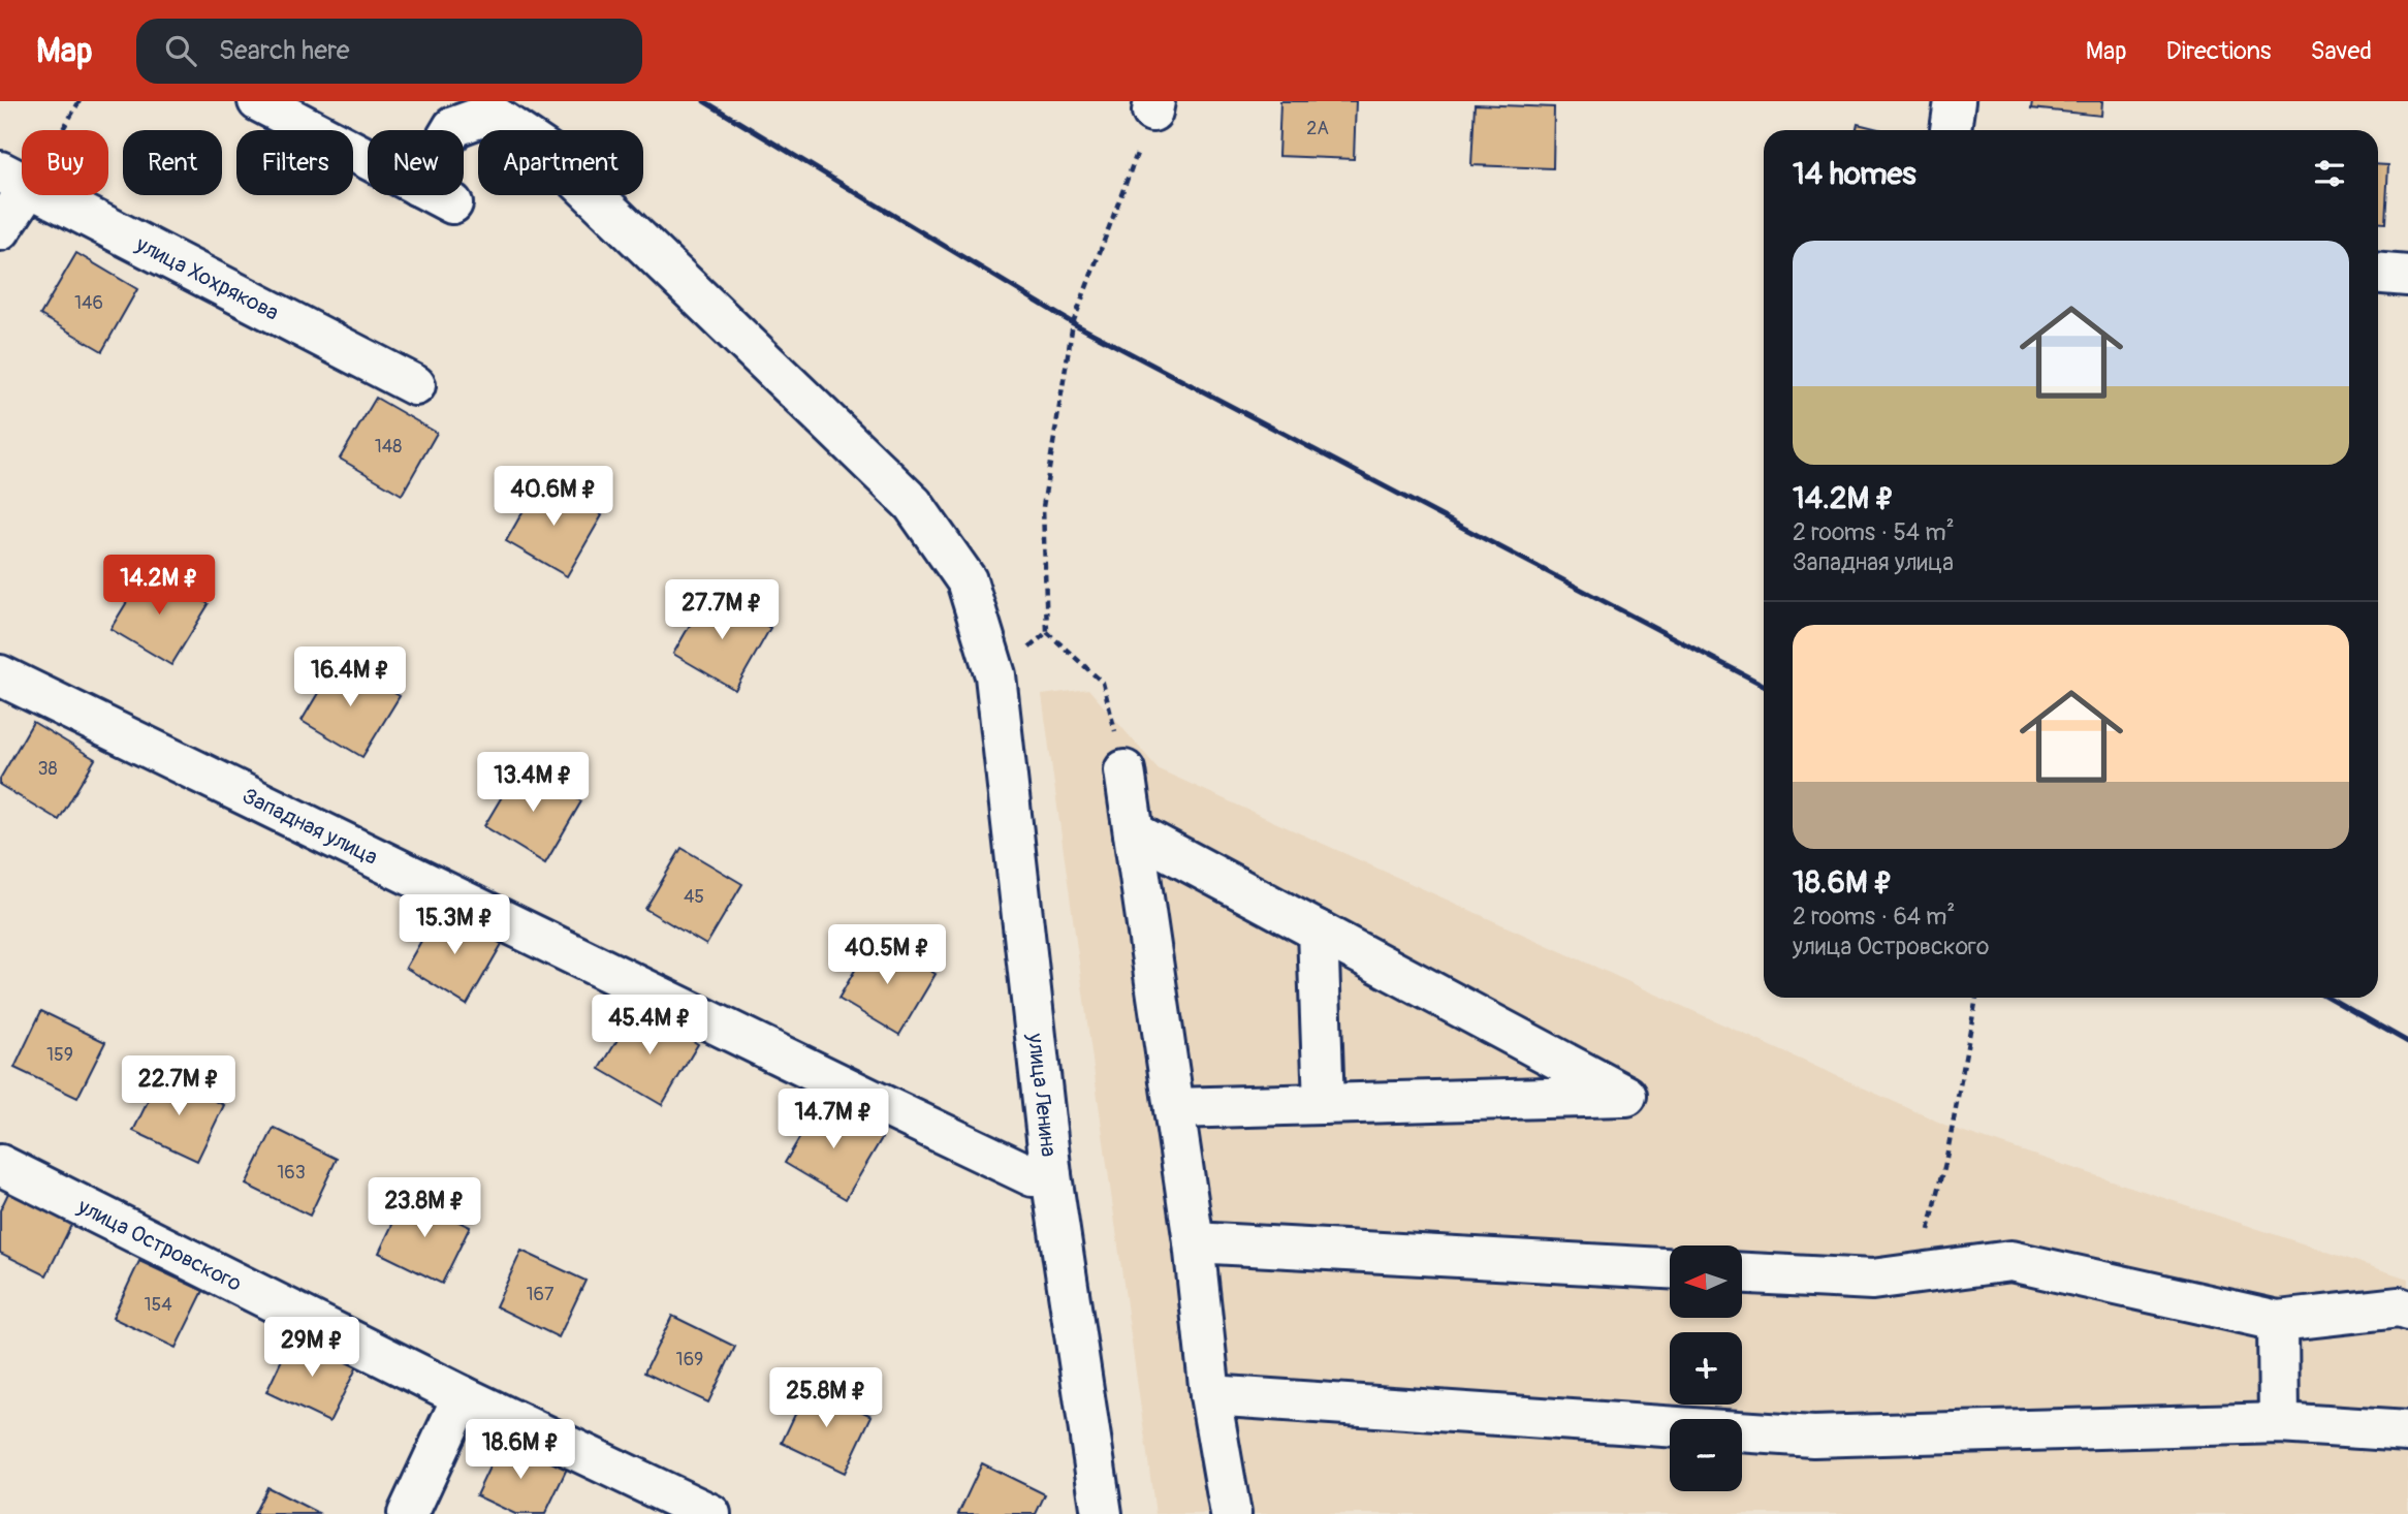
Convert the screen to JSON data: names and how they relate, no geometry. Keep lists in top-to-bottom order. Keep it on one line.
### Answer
{"streets":{"street":["улица Хохрякова","Западная улица","улица Ленина","улица Островского"]},"crossings":[["Западная улица","улица Ленина"]],"house_numbers":["2А","146","148","38","45","159","163","167","154","169"],"north":"left","page":{"header":"Map","search":"Search here","nav":["Map","Directions","Saved"],"chip":["Buy","Rent","Filters","New","Apartment"],"heading":"14 homes","list":[{"name":"14.2M ₽","note":"2 rooms · 54 m² · Западная улица"},{"name":"18.6M ₽","note":"2 rooms · 64 m² · улица Островского"}],"price":["40.6M ₽","14.2M ₽","27.7M ₽","16.4M ₽","13.4M ₽","15.3M ₽","40.5M ₽","45.4M ₽","22.7M ₽","14.7M ₽","23.8M ₽","29M ₽","25.8M ₽","18.6M ₽"],"map_buttons":["+","−"]}}
